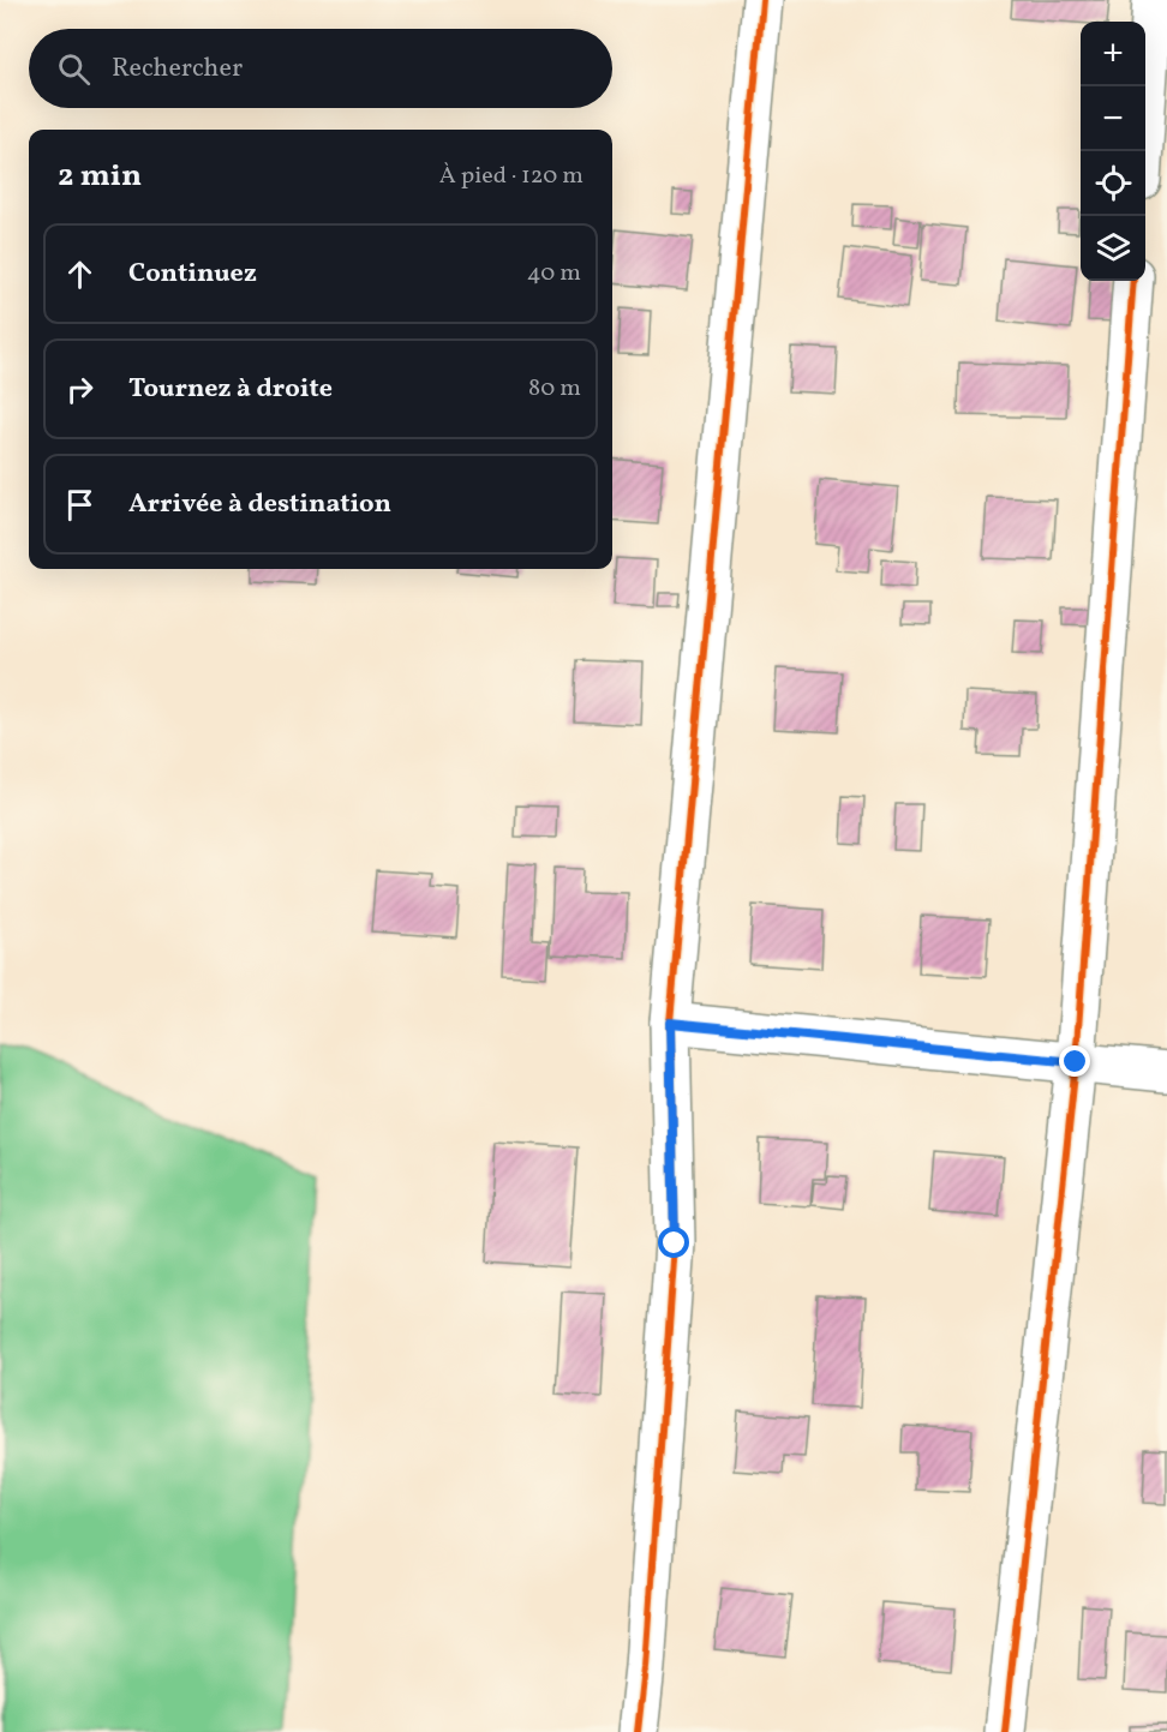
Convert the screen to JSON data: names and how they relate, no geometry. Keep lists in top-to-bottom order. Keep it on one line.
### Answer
{"page":{"map_buttons":["+","−"],"search":"Rechercher","heading":["2 min","À pied · 120 m"],"list":[["Continuez","40 m"],["Tournez à droite","80 m"],"Arrivée à destination"]}}
